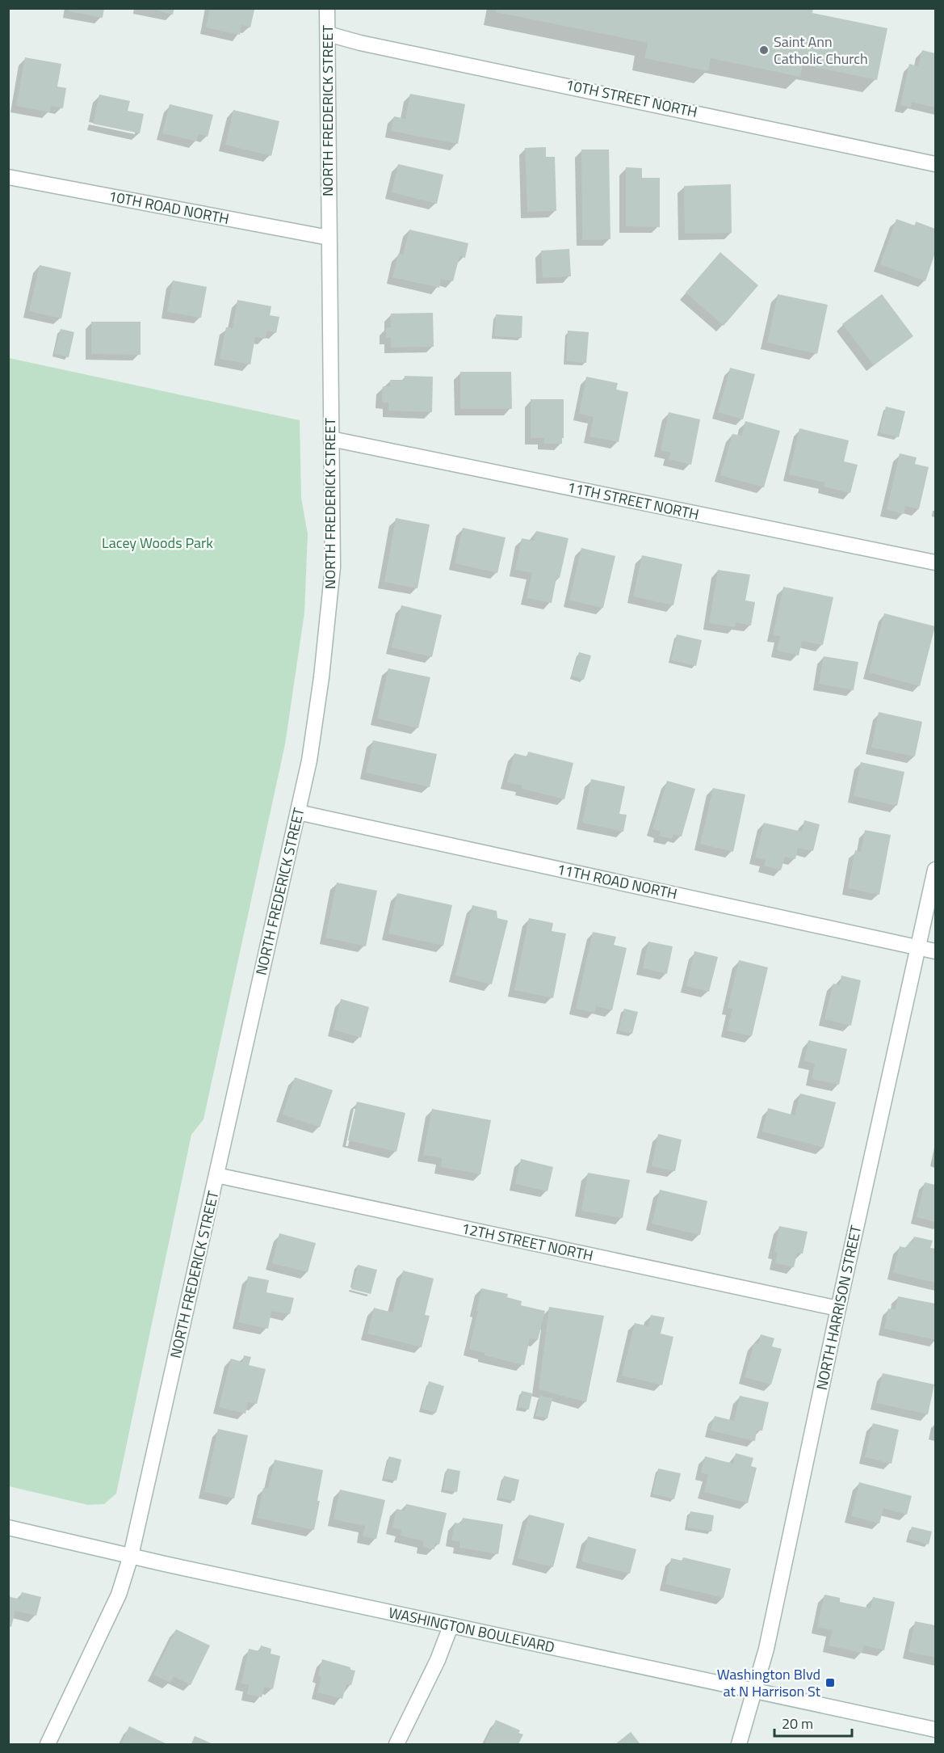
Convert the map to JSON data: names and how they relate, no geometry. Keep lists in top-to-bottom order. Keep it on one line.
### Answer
{"streets":{"street":["10TH STREET NORTH","NORTH FREDERICK STREET","10TH ROAD NORTH","11TH STREET NORTH","11TH ROAD NORTH","12TH STREET NORTH","NORTH HARRISON STREET","WASHINGTON BOULEVARD"]},"crossings":[["10TH STREET NORTH","NORTH FREDERICK STREET"],["NORTH FREDERICK STREET","10TH ROAD NORTH"],["NORTH FREDERICK STREET","11TH STREET NORTH"],["NORTH FREDERICK STREET","11TH ROAD NORTH"],["NORTH FREDERICK STREET","12TH STREET NORTH"],["NORTH FREDERICK STREET","WASHINGTON BOULEVARD"],["11TH ROAD NORTH","NORTH HARRISON STREET"],["12TH STREET NORTH","NORTH HARRISON STREET"],["NORTH HARRISON STREET","WASHINGTON BOULEVARD"]],"parks":["Lacey Woods Park"],"places":{"other":["Saint Ann Catholic Church"],"transit":["Washington Blvd at N Harrison St"]},"scale_bar":"20 m"}
